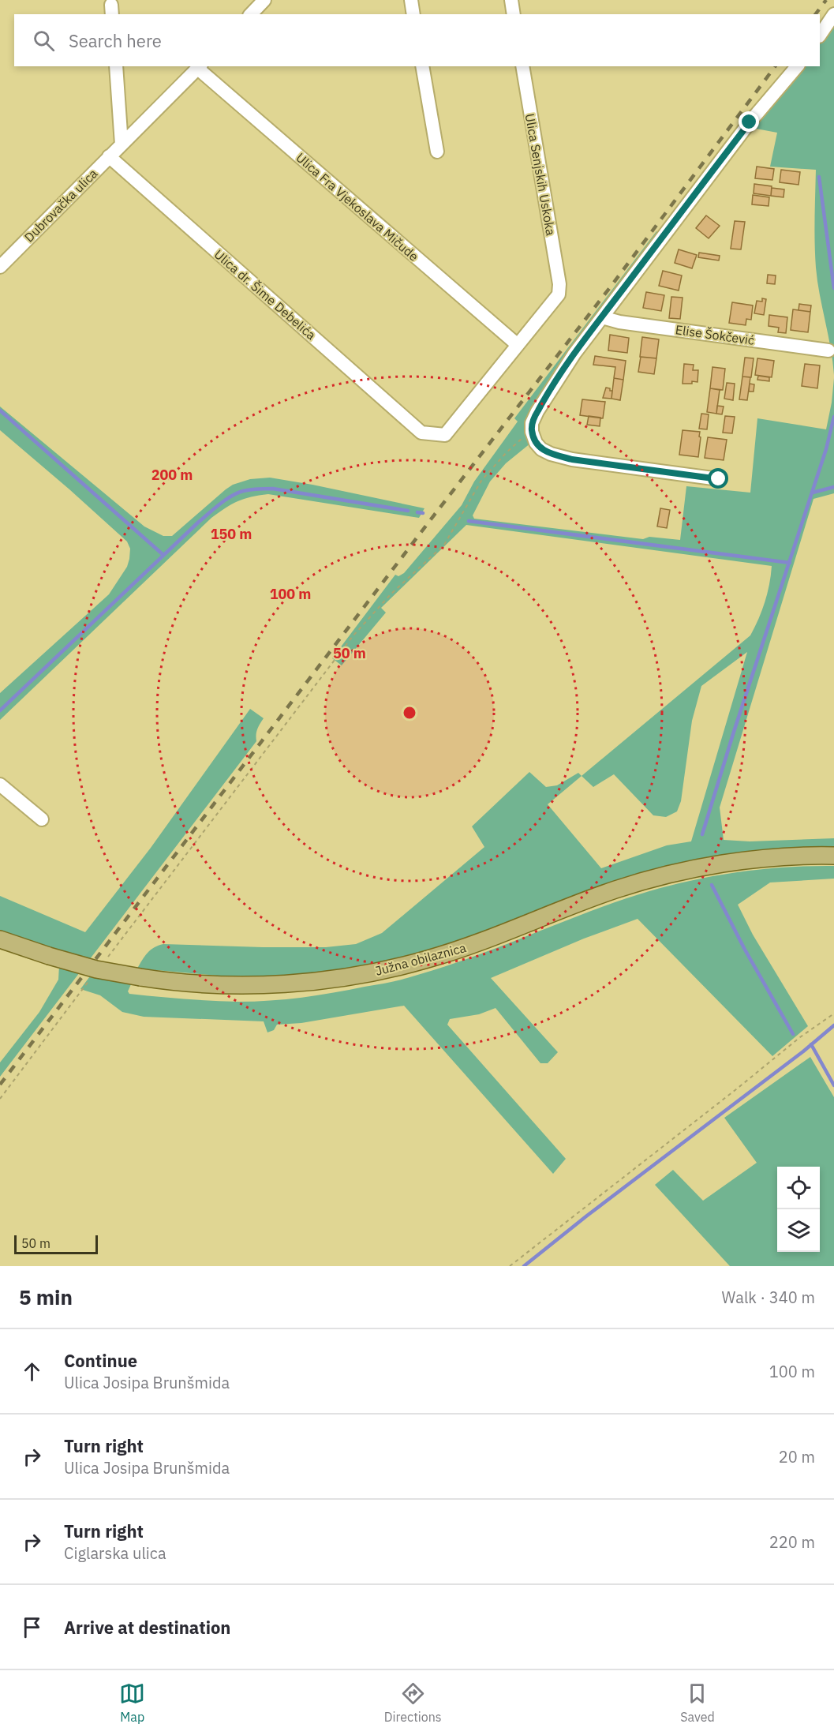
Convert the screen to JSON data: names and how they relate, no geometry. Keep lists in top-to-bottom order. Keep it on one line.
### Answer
{"streets":{"main road":["Južna obilaznica"],"street":["Ulica Senjskih Uskoka","Dubrovačka ulica","Ulica Fra Vjekoslava Mičude","Ulica dr. Šime Debelića","Elise Šokčević"]},"crossings":[["Ulica Senjskih Uskoka","Ulica Fra Vjekoslava Mičude"],["Ulica Senjskih Uskoka","Ulica dr. Šime Debelića"],["Dubrovačka ulica","Ulica Fra Vjekoslava Mičude"],["Dubrovačka ulica","Ulica dr. Šime Debelića"],["Ulica Fra Vjekoslava Mičude","Ulica dr. Šime Debelića"]],"scale_bar":"50 m","page":{"search":"Search here","scale":"50 m","heading":["5 min","Walk · 340 m"],"list":[["Continue","Ulica Josipa Brunšmida","100 m"],["Turn right","Ulica Josipa Brunšmida","20 m"],["Turn right","Ciglarska ulica","220 m"],"Arrive at destination"],"nav":["Map","Directions","Saved"]},"rings":["200 m","150 m","100 m","50 m"]}
